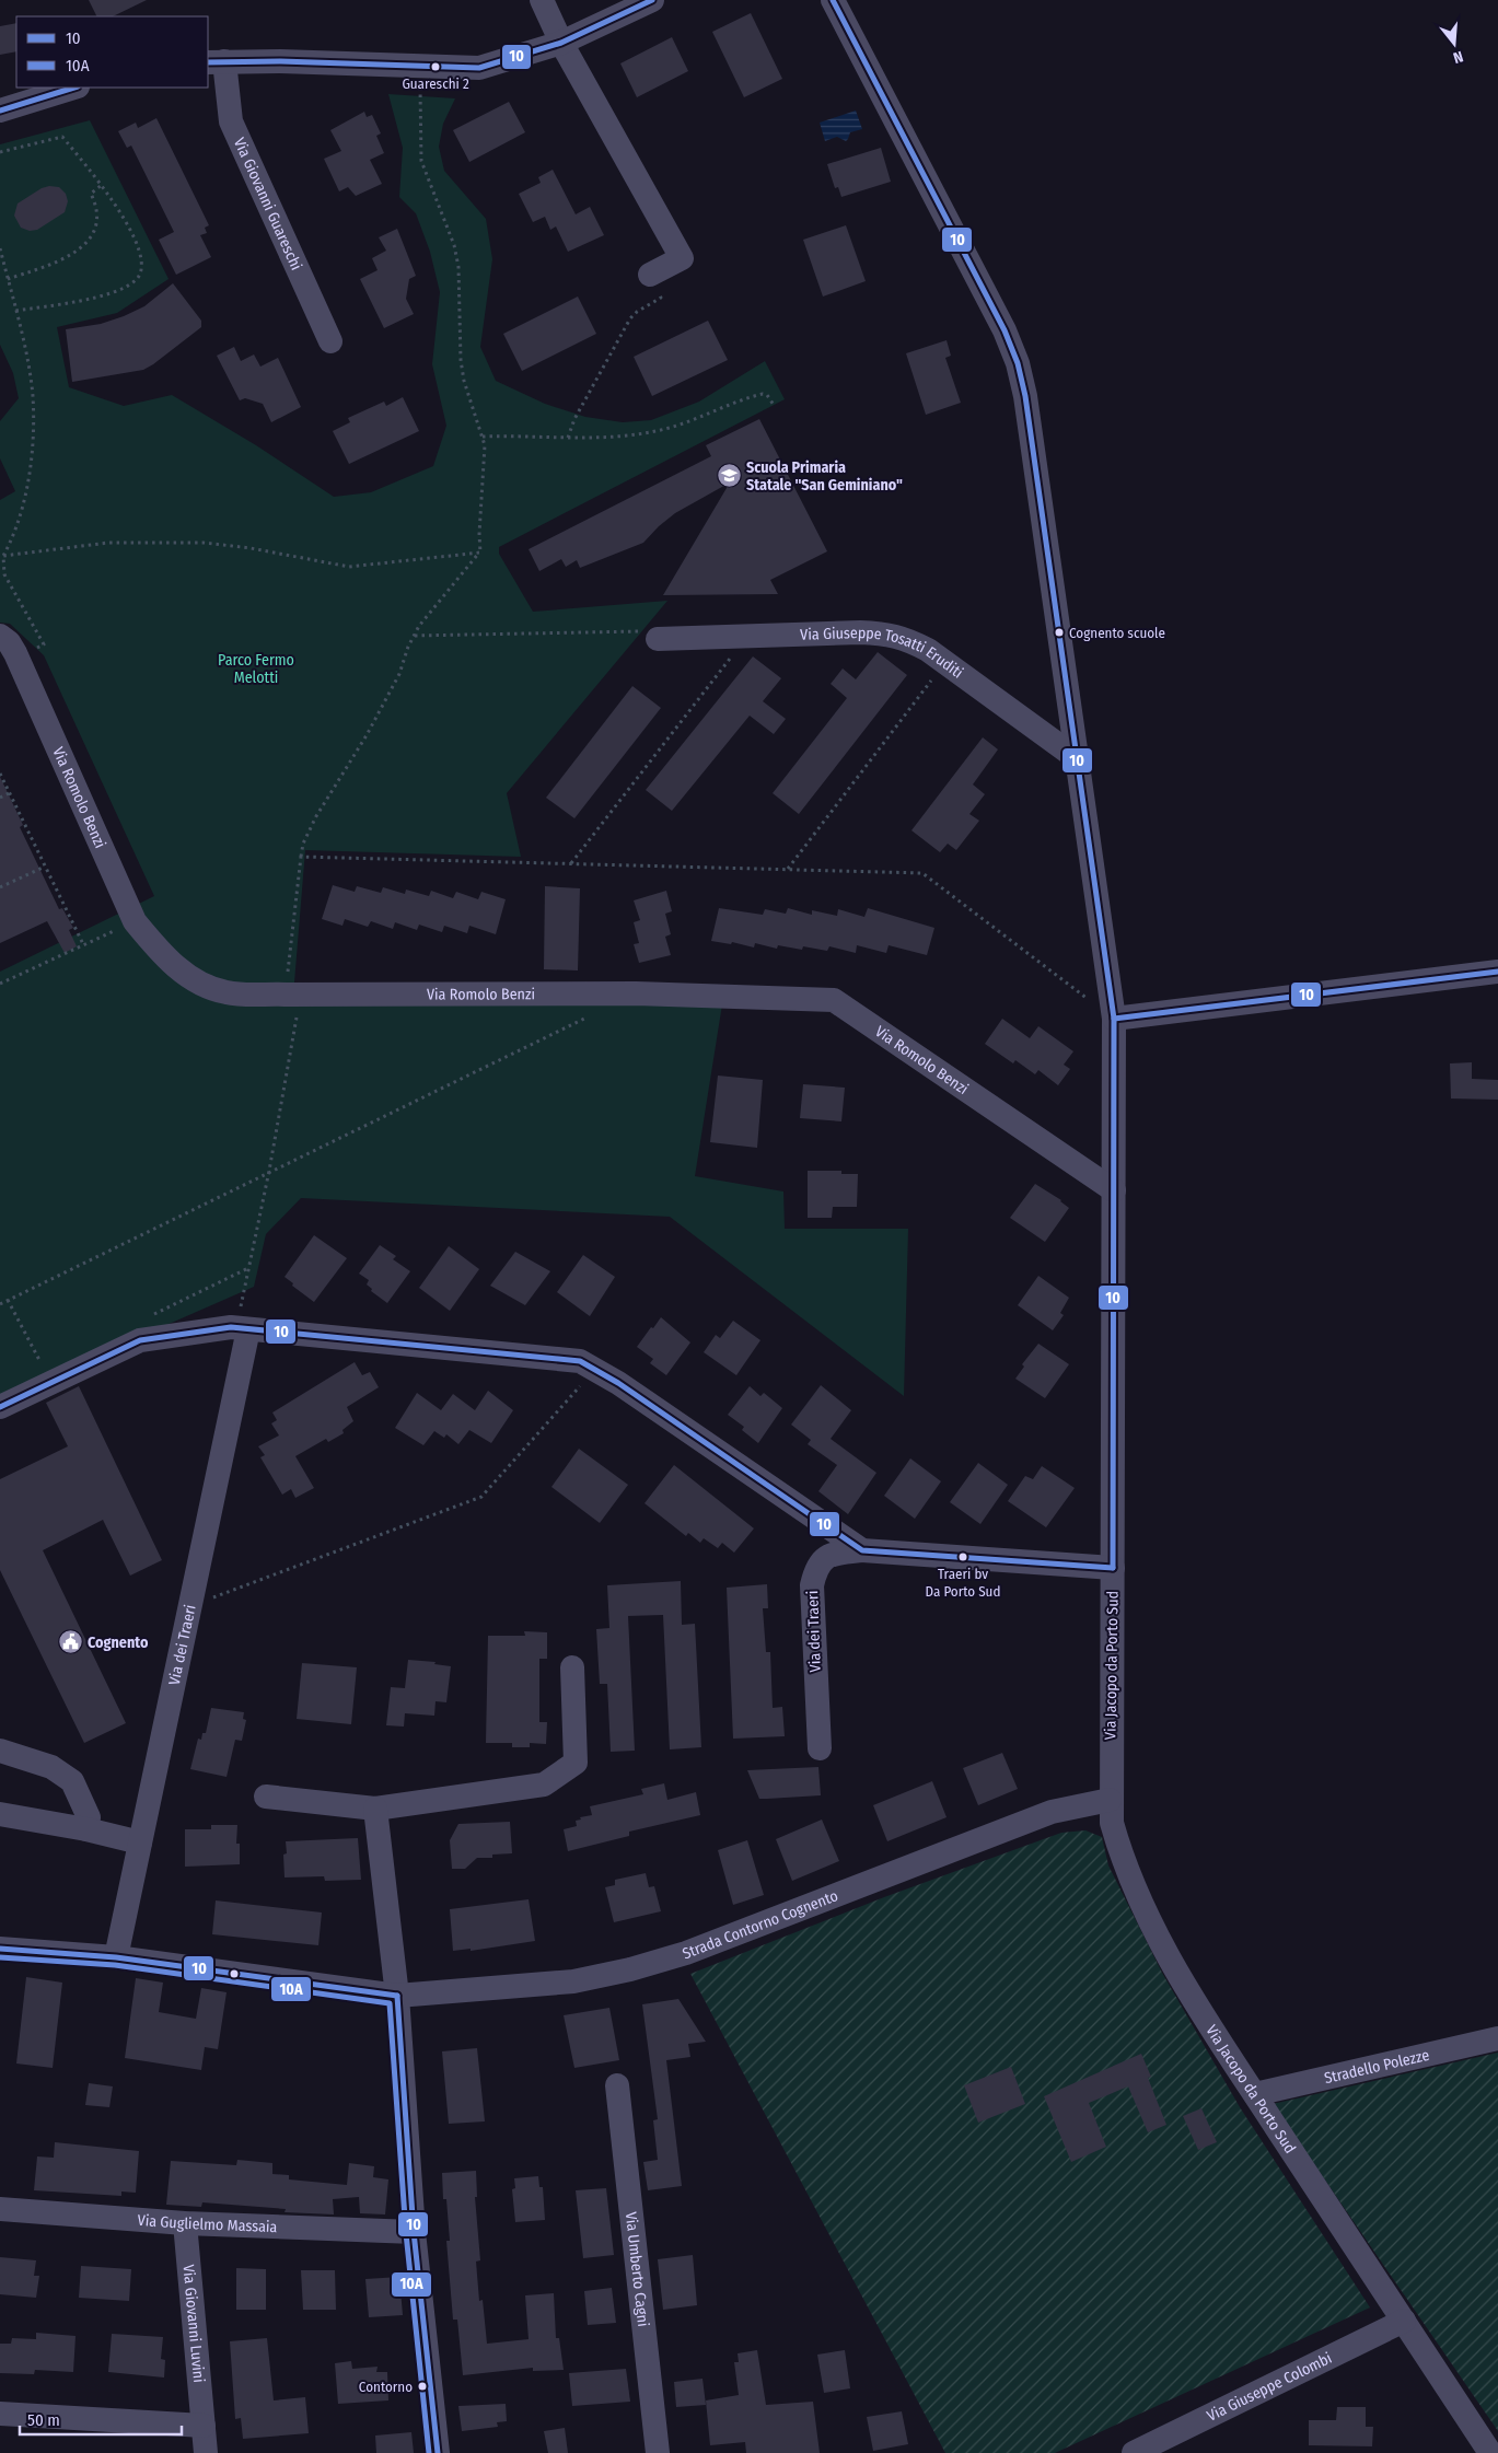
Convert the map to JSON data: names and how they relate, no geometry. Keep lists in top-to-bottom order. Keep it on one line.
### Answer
{"streets":{"street":["Via Giovanni Guareschi","Via Giuseppe Tosatti Eruditi","Via Romolo Benzi","Via dei Traeri","Via Jacopo da Porto Sud","Strada Contorno Cognento","Stradello Polezze","Via Guglielmo Massaia","Via Umberto Cagni","Via Giovanni Luvini","Via Giuseppe Colombi"]},"crossings":[["Via Giuseppe Tosatti Eruditi","Via Jacopo da Porto Sud"],["Via Romolo Benzi","Via Jacopo da Porto Sud"],["Via dei Traeri","Via Jacopo da Porto Sud"],["Via dei Traeri","Strada Contorno Cognento"],["Via Jacopo da Porto Sud","Strada Contorno Cognento"],["Via Jacopo da Porto Sud","Stradello Polezze"],["Via Jacopo da Porto Sud","Via Giuseppe Colombi"],["Via Guglielmo Massaia","Via Giovanni Luvini"]],"parks":["Parco Fermo Melotti"],"places":{"other":["Guareschi 2","Cognento scuole","Traeri bv Da Porto Sud","Contorno"],"school or university":["Scuola Primaria Statale \"San Geminiano\""],"public building":["Cognento"]},"lines":["transit line 10","transit line 10A"],"legend":["10","10A"],"scale_bar":"50 m","north":"bottom"}
